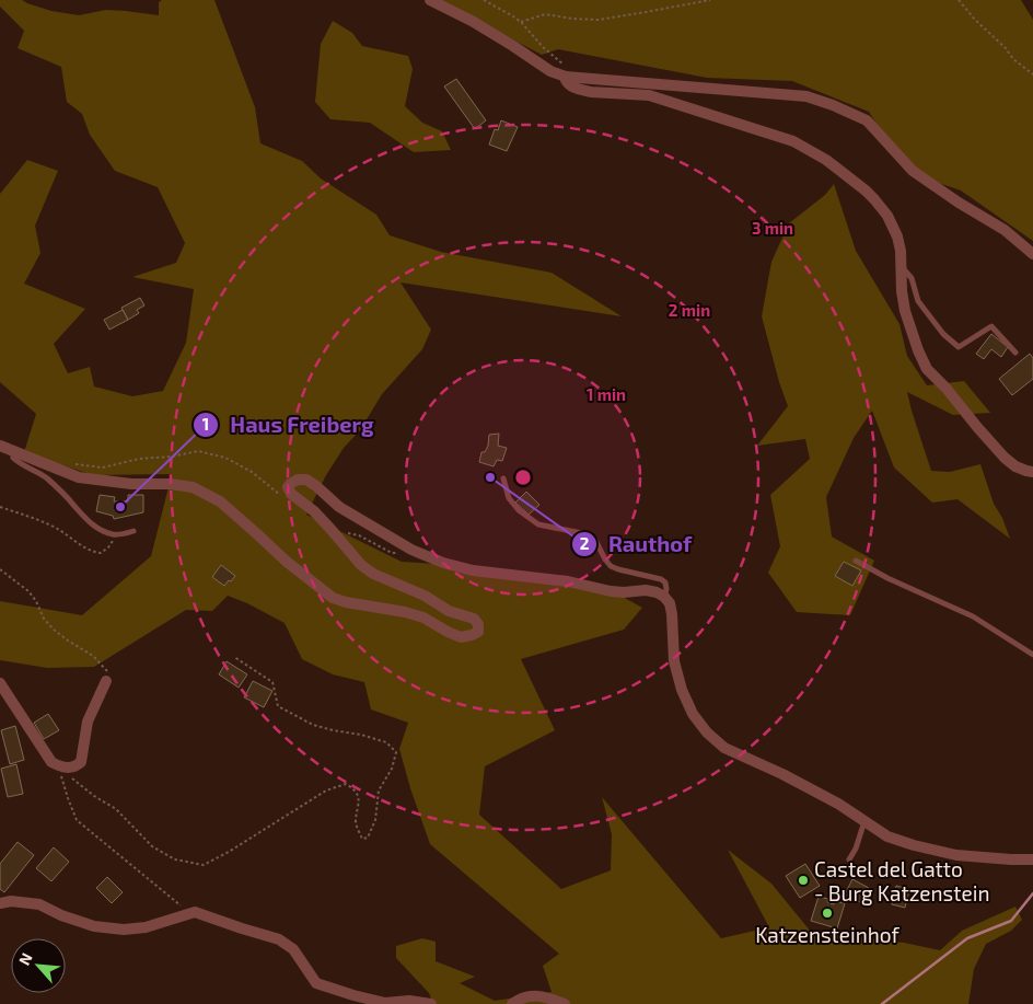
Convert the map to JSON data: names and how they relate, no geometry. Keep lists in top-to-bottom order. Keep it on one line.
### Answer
{"places":["Rauthof","Haus Freiberg","Castel del Gatto - Burg Katzenstein","Katzensteinhof"],"north":"top left","rings":["3 min","2 min","1 min"]}
